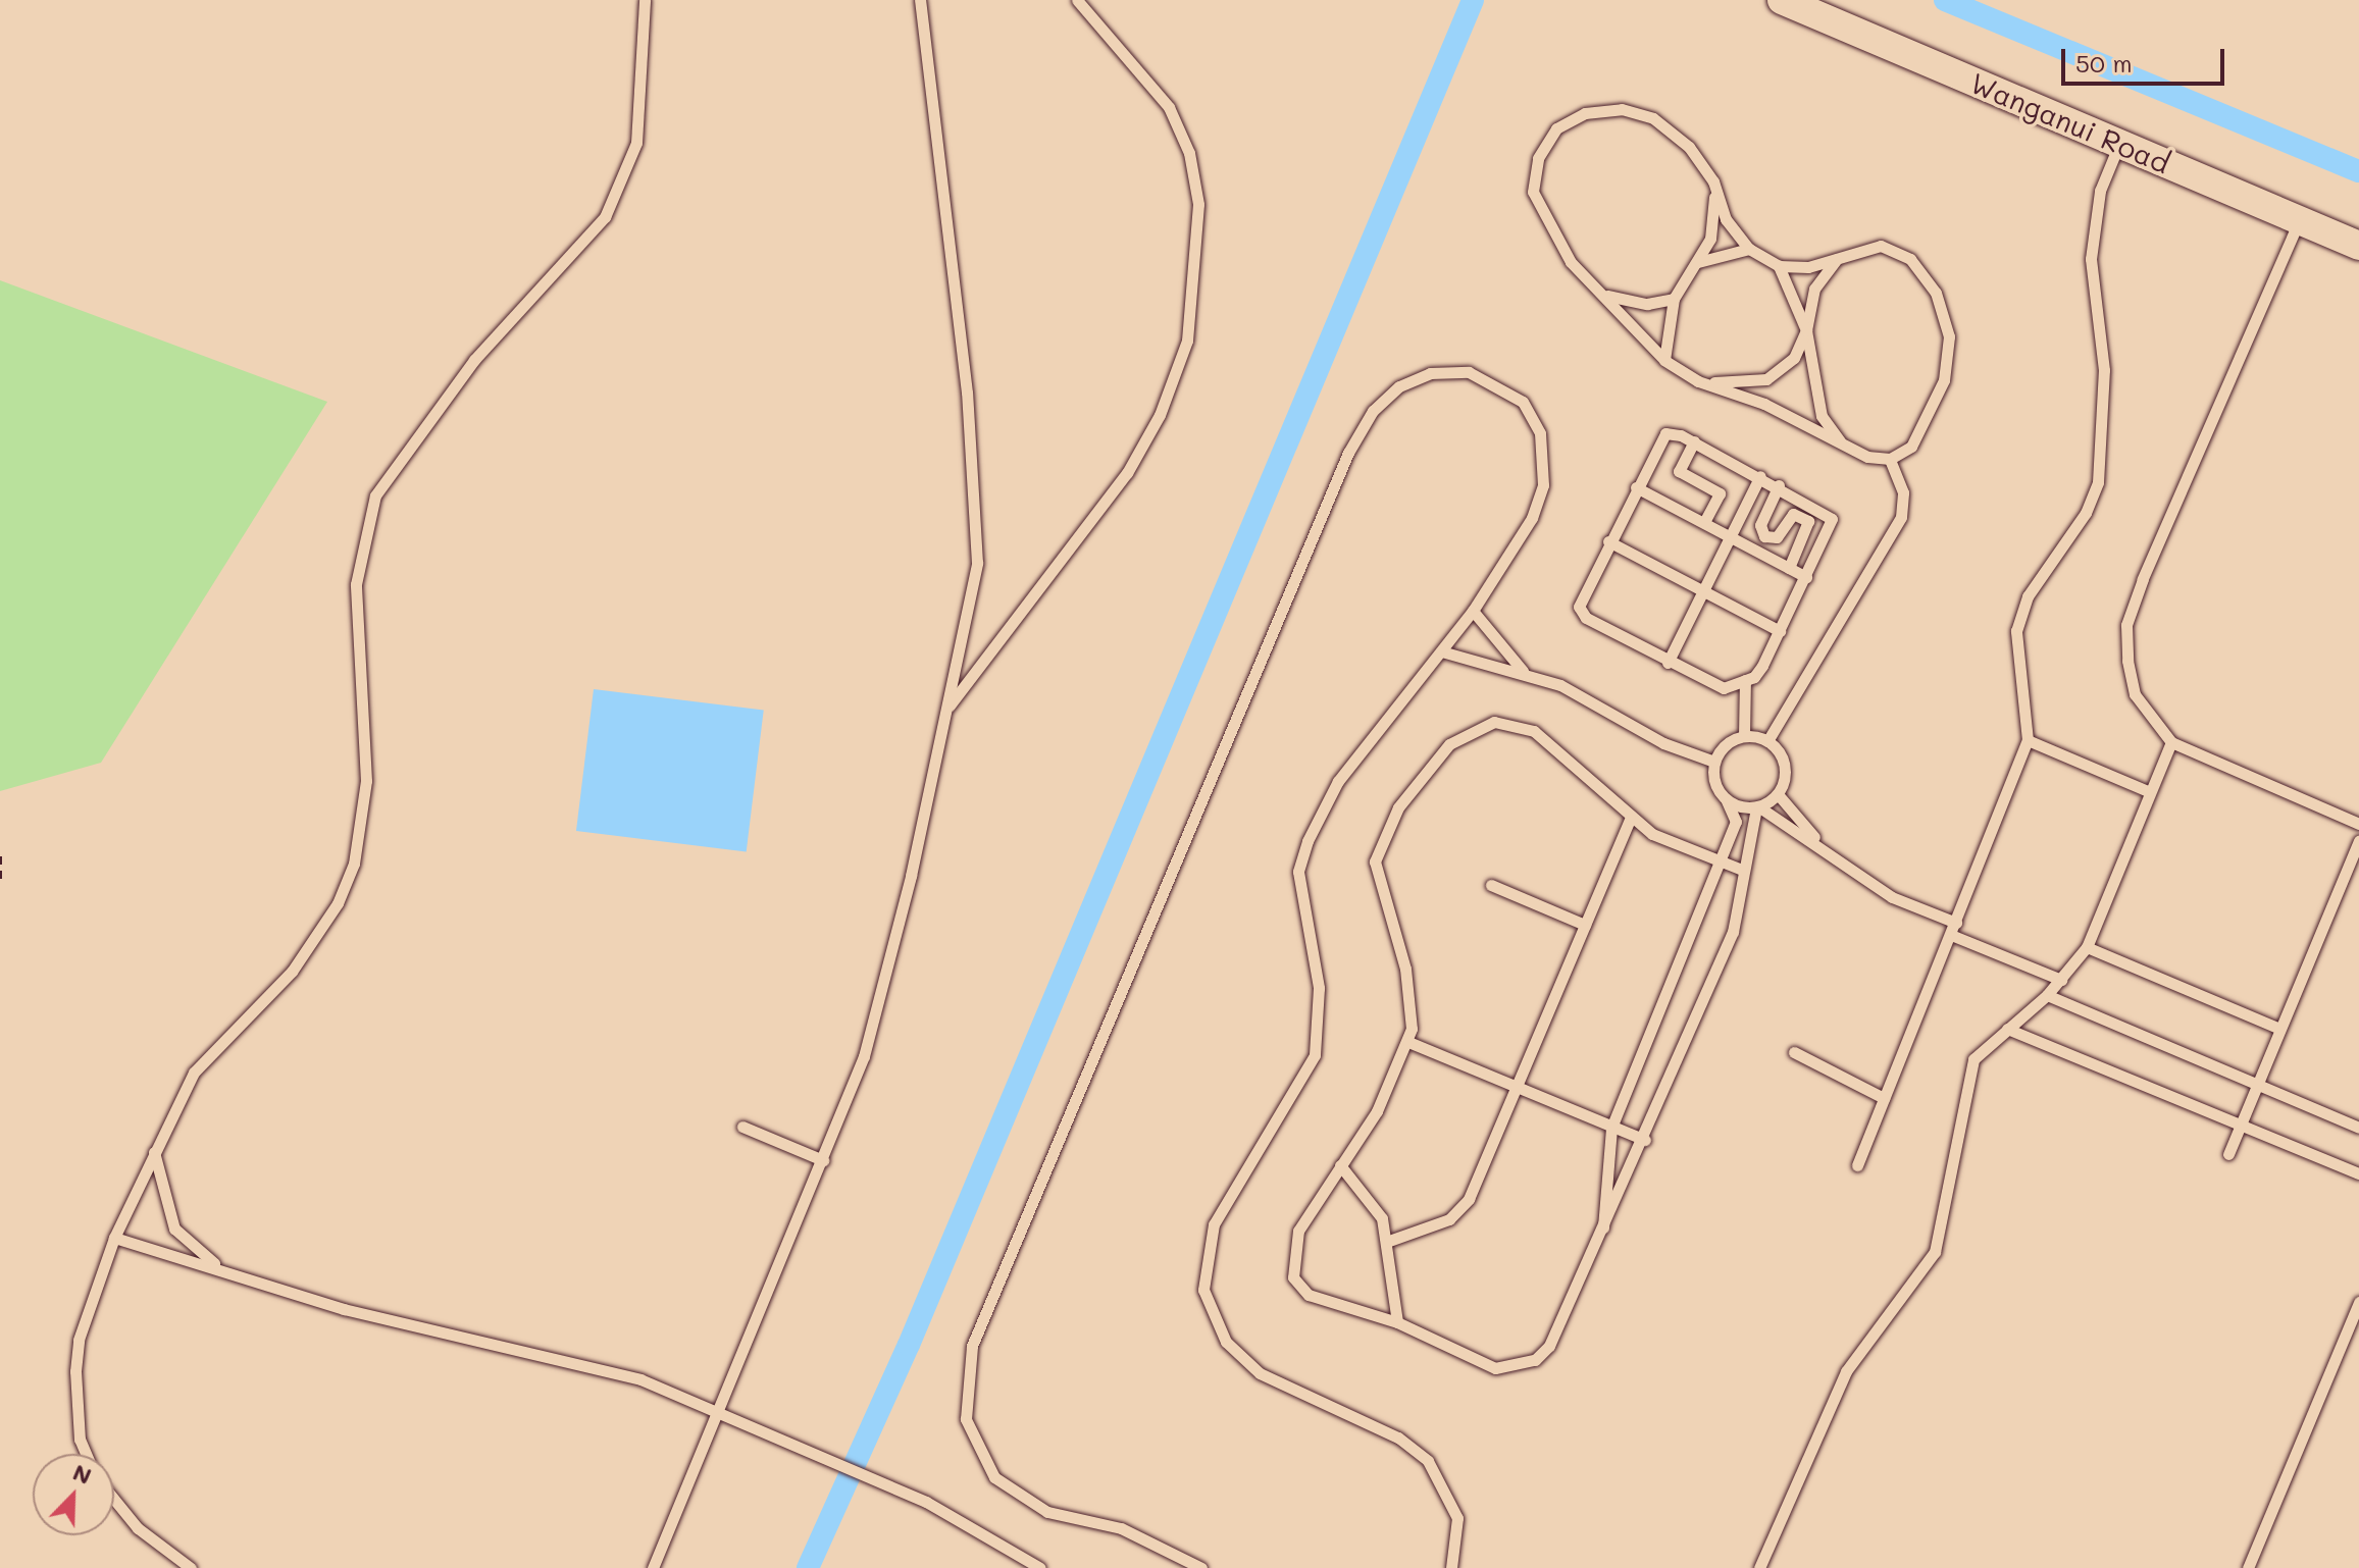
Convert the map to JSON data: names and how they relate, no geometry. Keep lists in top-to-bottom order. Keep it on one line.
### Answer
{"streets":{"street":["Wanganui Road"]},"scale_bar":"50 m","north":"top right"}
